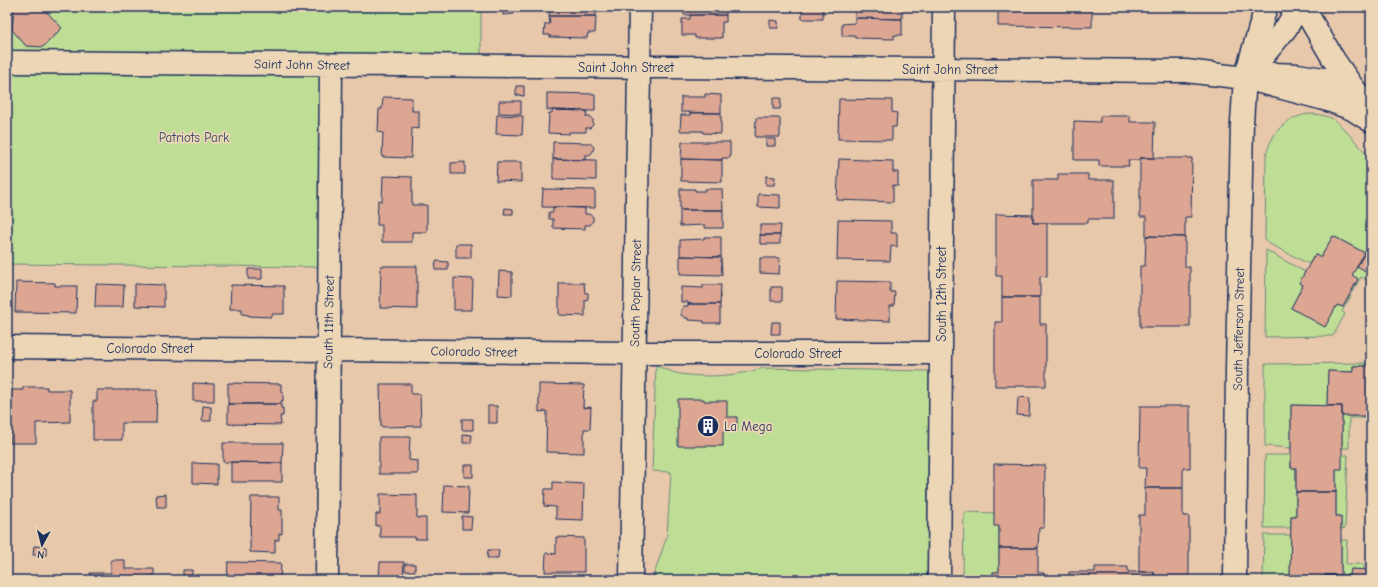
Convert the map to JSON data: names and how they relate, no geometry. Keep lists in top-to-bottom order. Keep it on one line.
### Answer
{"streets":{"street":["Saint John Street","South Poplar Street","South 12th Street","South 11th Street","South Jefferson Street","Colorado Street"]},"crossings":[["Saint John Street","South Poplar Street"],["Saint John Street","South 12th Street"],["Saint John Street","South 11th Street"],["Saint John Street","South Jefferson Street"],["South Poplar Street","Colorado Street"],["South 12th Street","Colorado Street"],["South 11th Street","Colorado Street"]],"parks":["Patriots Park"],"places":{"building":["La Mega"]},"north":"bottom"}
